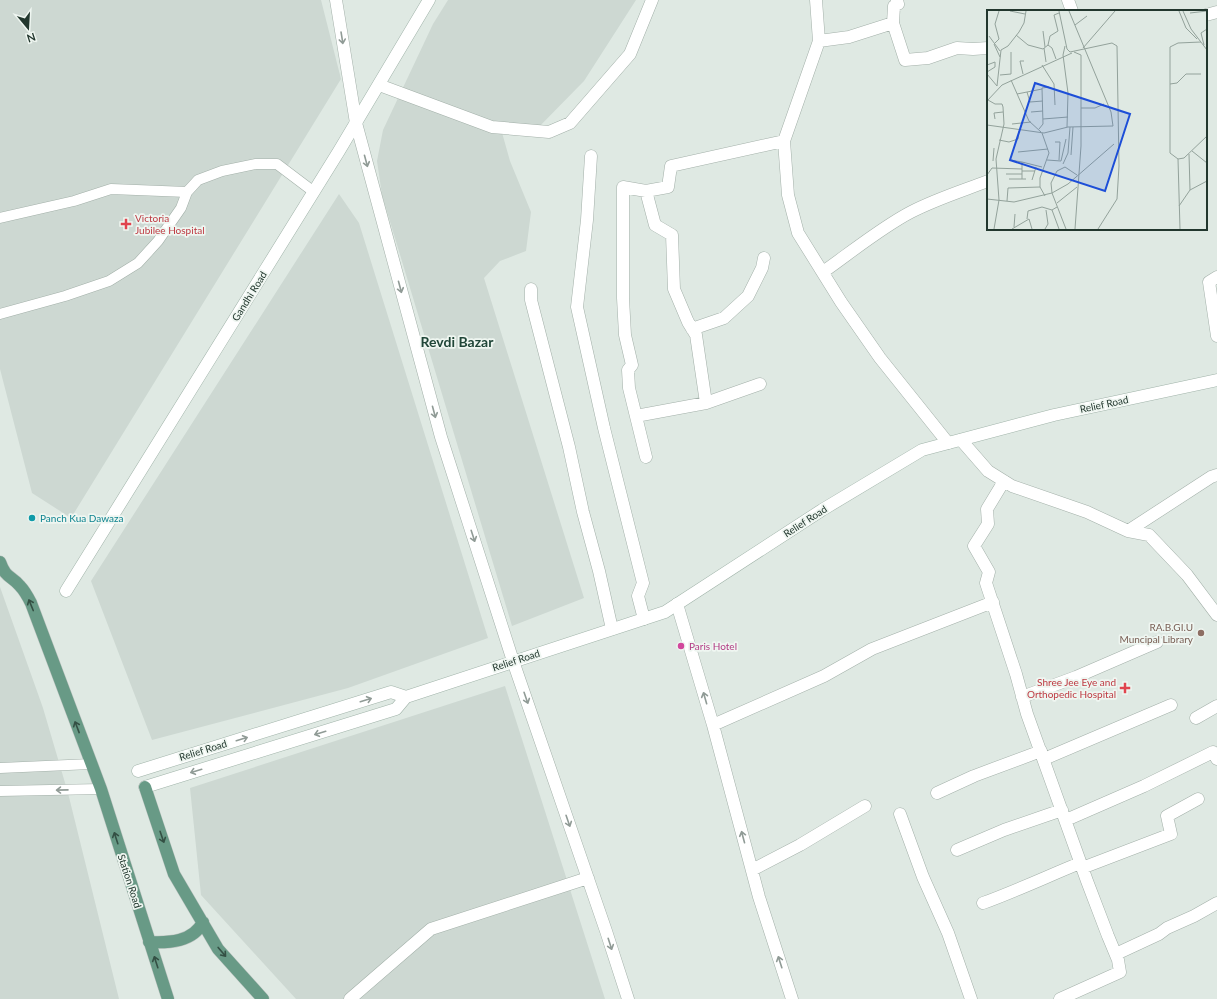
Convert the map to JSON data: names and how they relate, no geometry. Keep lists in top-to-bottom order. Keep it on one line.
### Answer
{"streets":{"main road":["Station Road"],"street":["Gandhi Road","Relief Road"]},"districts":["Revdi Bazar"],"places":{"health":["Victoria Jubilee Hospital","Shree Jee Eye and Orthopedic Hospital"],"other":["Panch Kua Dawaza","RA.B.GI.U Muncipal Library","Paris Hotel"]},"north":"bottom"}
